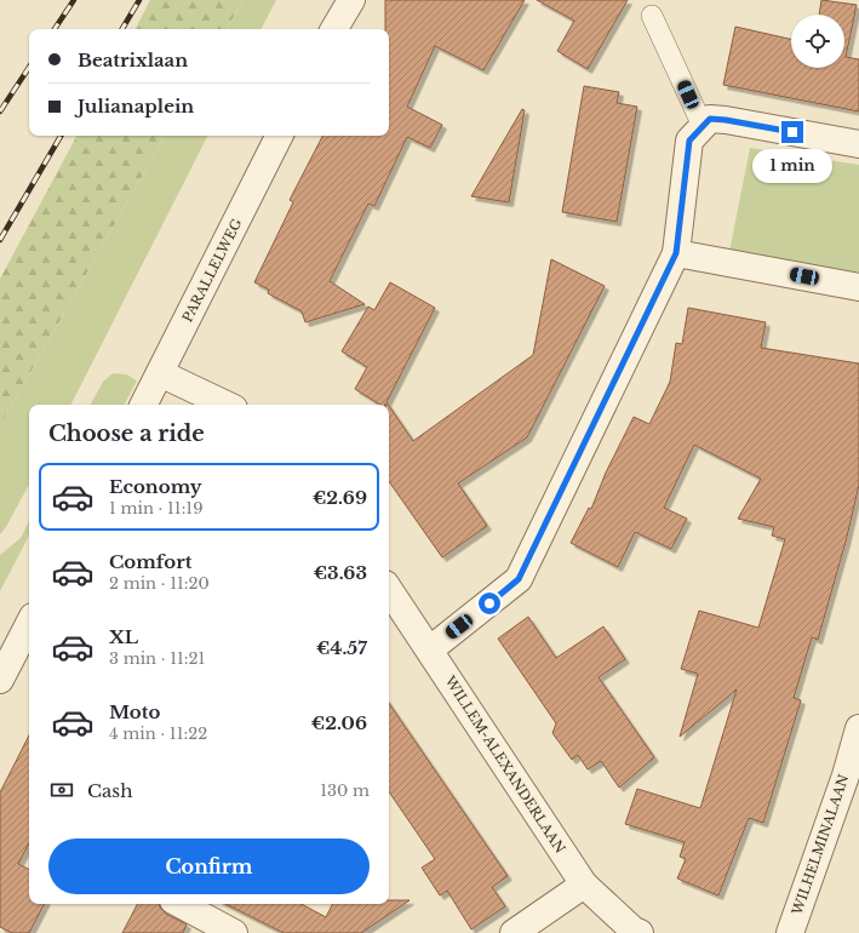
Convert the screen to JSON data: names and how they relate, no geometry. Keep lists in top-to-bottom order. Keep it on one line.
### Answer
{"streets":{"street":["PARALLELWEG","WILLEM-ALEXANDERLAAN","WILHELMINALAAN"]},"page":{"banner":["Beatrixlaan","Julianaplein"],"bubble":"1 min","heading":"Choose a ride","list":[{"name":"Economy","note":"1 min · 11:19","value":"€2.69"},{"name":"Comfort","note":"2 min · 11:20","value":"€3.63"},{"name":"XL","note":"3 min · 11:21","value":"€4.57"},{"name":"Moto","note":"4 min · 11:22","value":"€2.06"}],"pay":["Cash","130 m"],"buttons":"Confirm"}}
